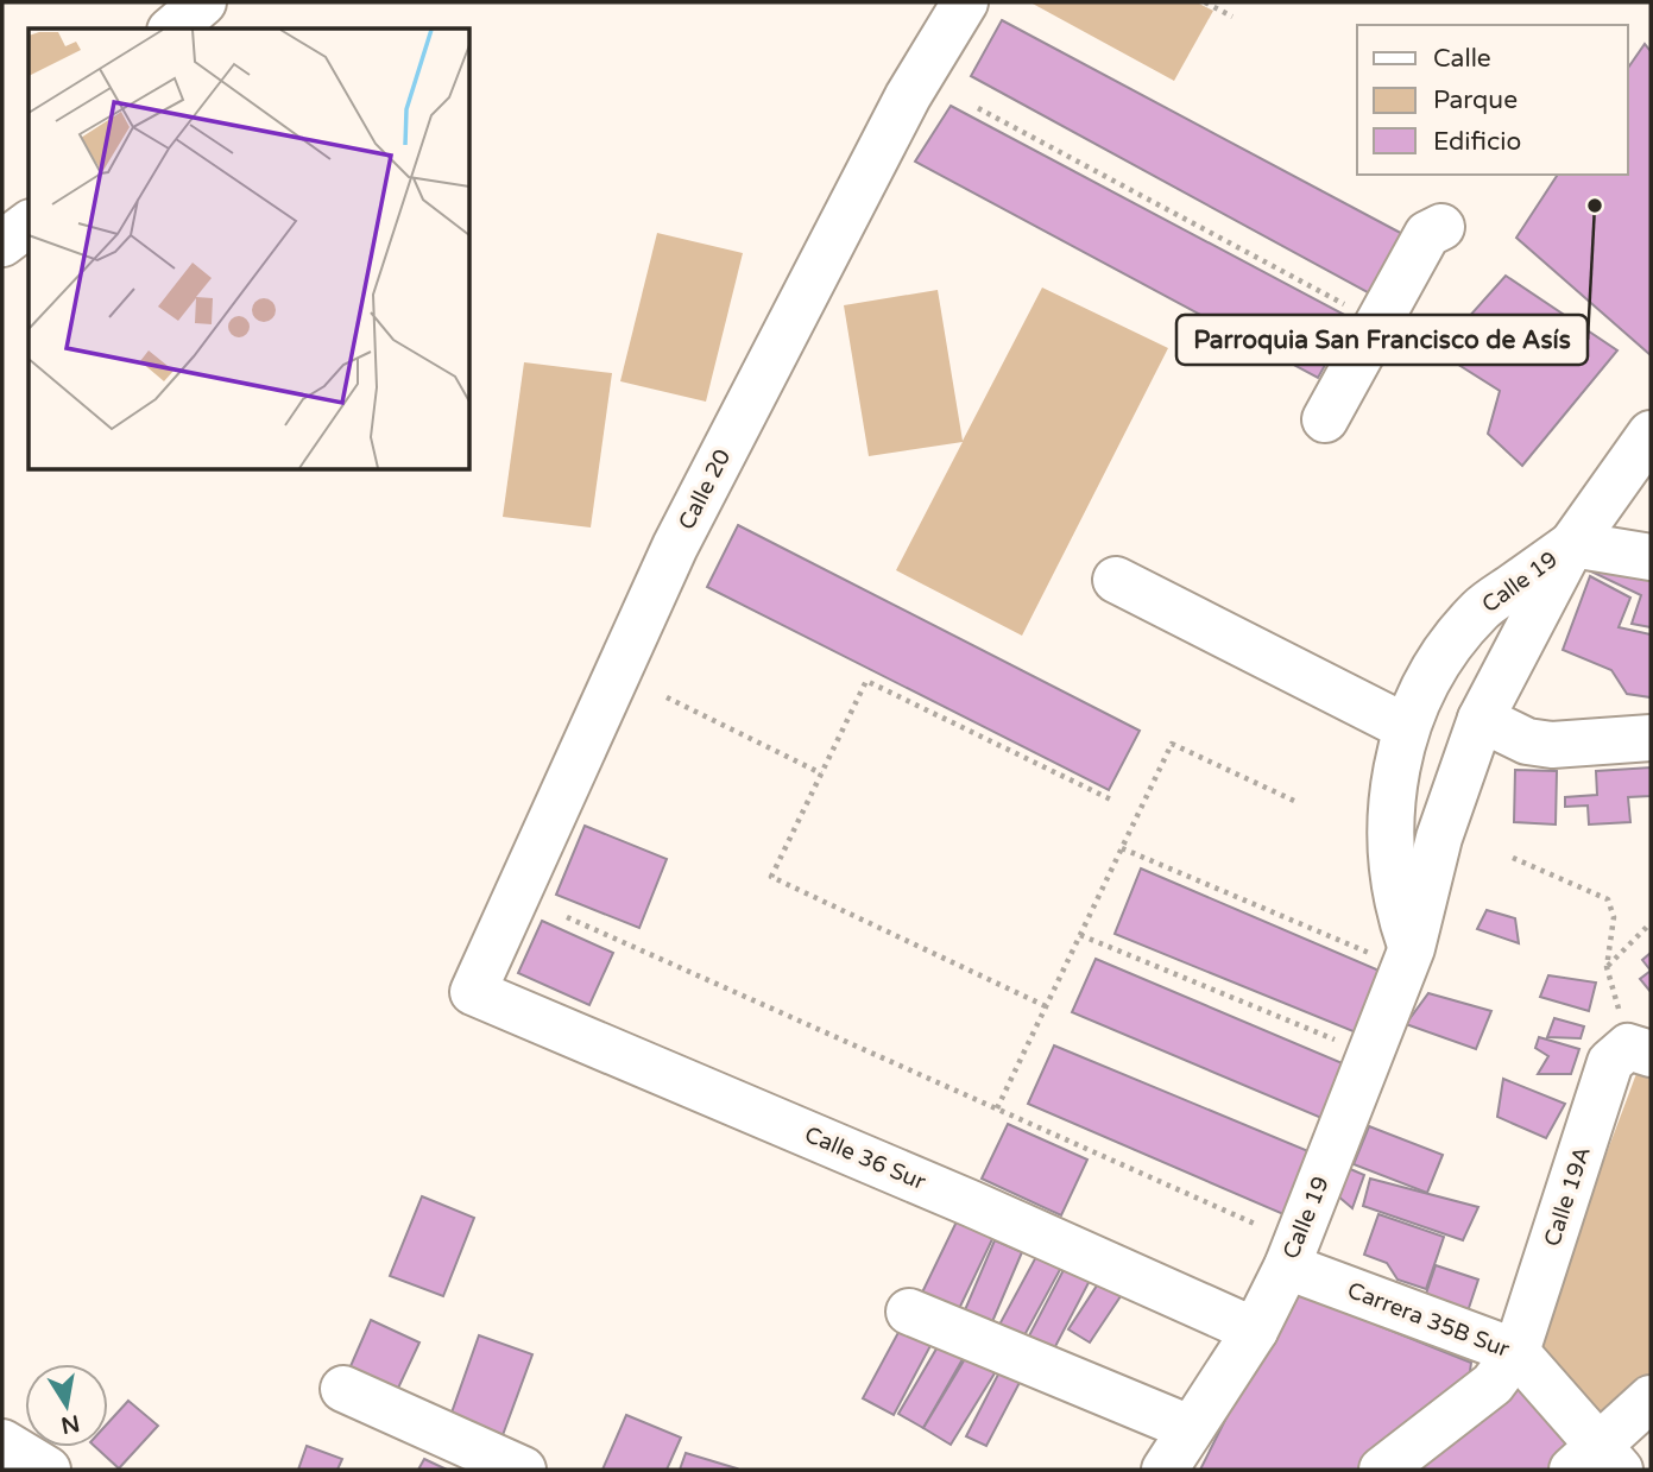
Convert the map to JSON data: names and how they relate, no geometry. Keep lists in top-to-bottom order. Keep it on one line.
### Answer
{"streets":{"street":["Calle 20","Calle 19","Calle 36 Sur","Calle 19A","Carrera 35B Sur"]},"crossings":[["Calle 20","Calle 36 Sur"],["Calle 19","Calle 36 Sur"],["Calle 19","Carrera 35B Sur"],["Calle 19A","Carrera 35B Sur"]],"places":["Parroquia San Francisco de Asís"],"legend":["Calle","Parque","Edificio"],"north":"bottom"}
